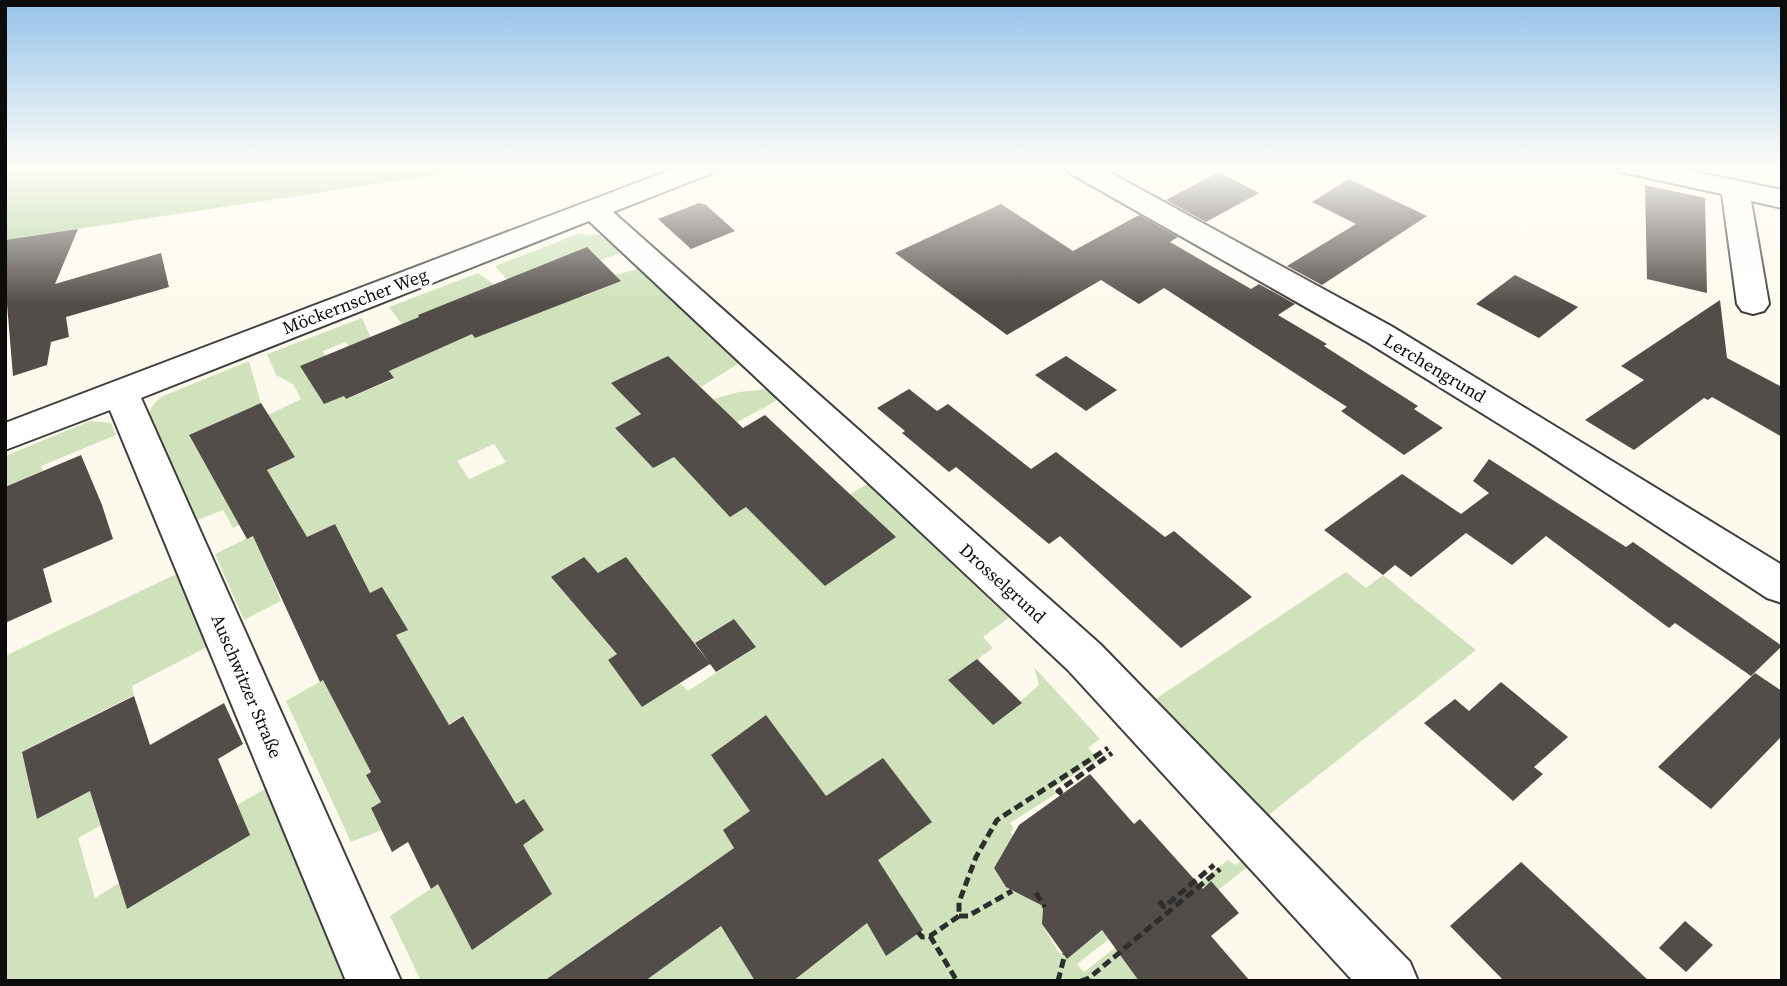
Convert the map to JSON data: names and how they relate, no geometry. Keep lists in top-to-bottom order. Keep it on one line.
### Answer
{"streets":{"street":["Möckernscher Weg","Lerchengrund","Drosselgrund","Auschwitzer Straße"]},"crossings":[["Möckernscher Weg","Auschwitzer Straße"]]}
